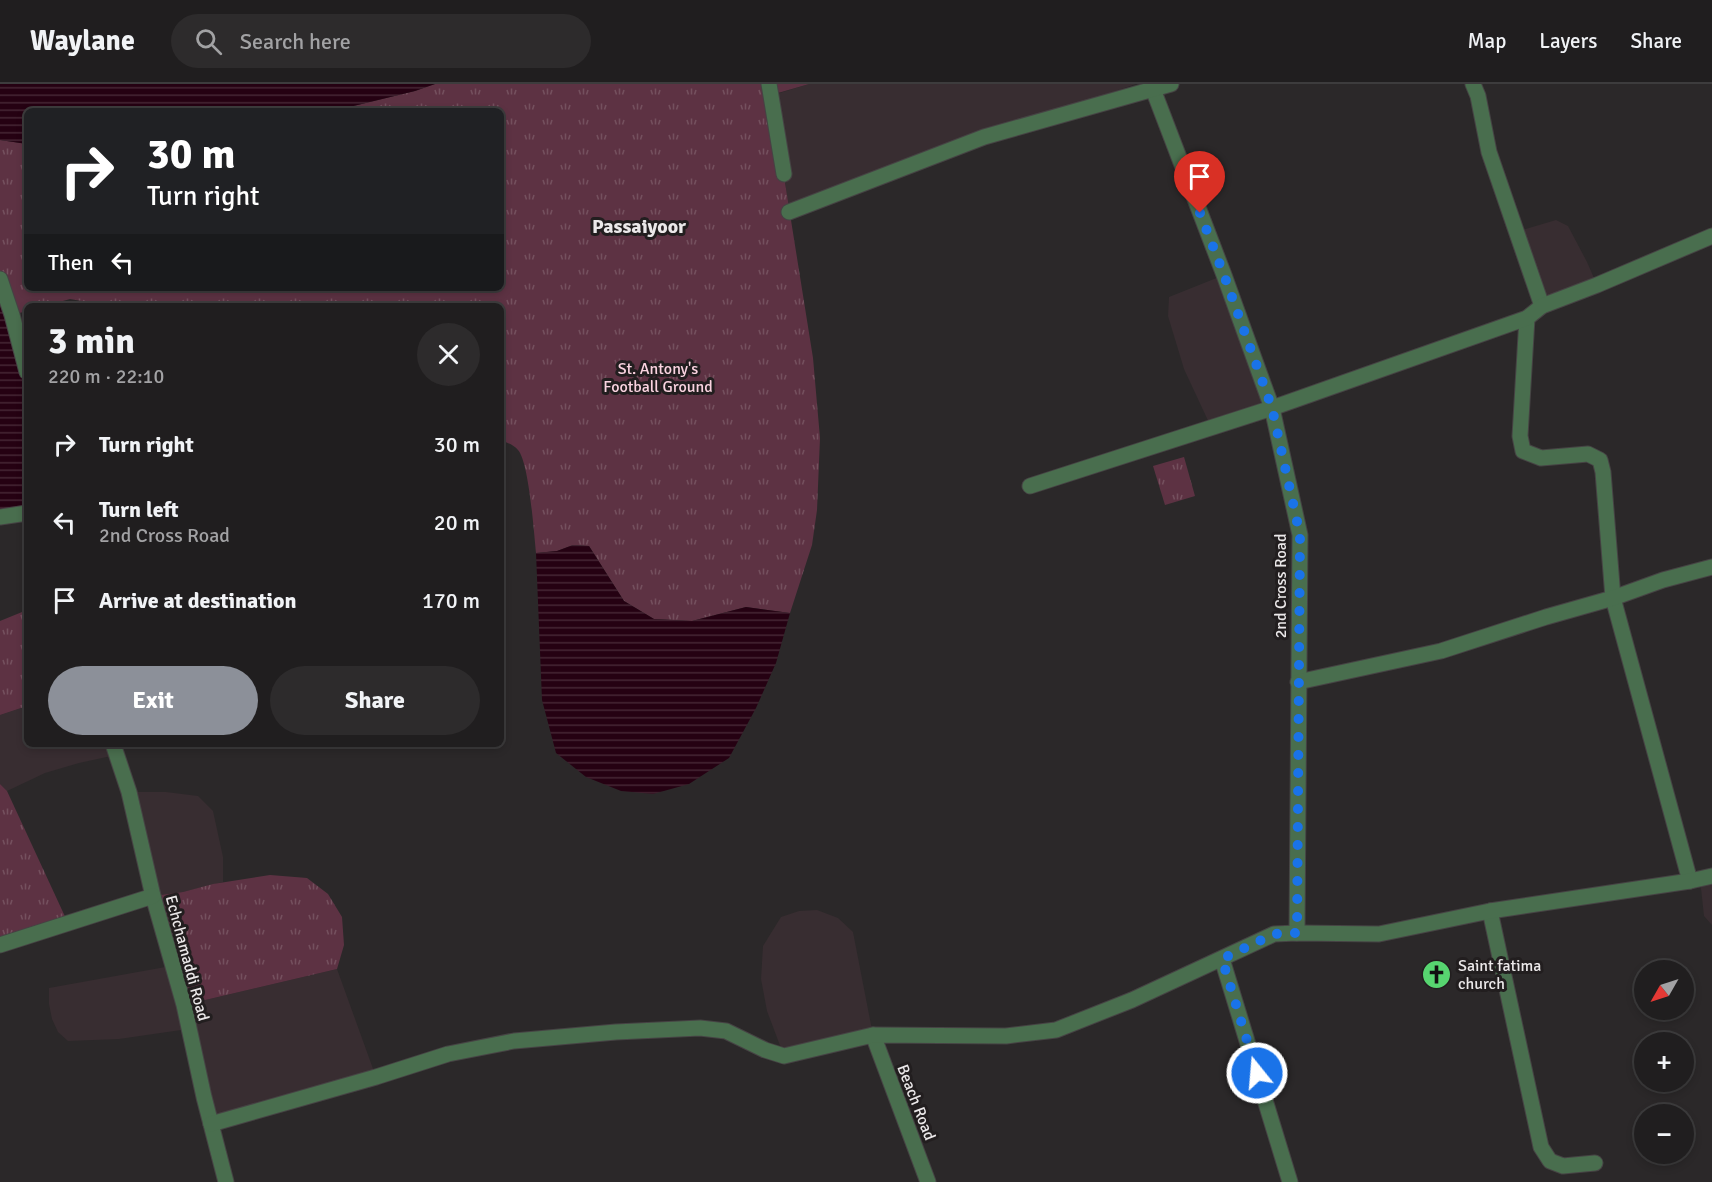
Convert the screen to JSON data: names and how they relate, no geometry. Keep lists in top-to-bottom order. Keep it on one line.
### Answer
{"streets":{"street":["2nd Cross Road","Echchamaddi Road","Beach Road"]},"districts":["Passaiyoor"],"parks":["St. Antony's Football Ground"],"places":{"church":["Saint fatima church"]},"north":"bottom left","page":{"header":"Waylane","search":"Search here","nav":["Map","Layers","Share"],"turn":["30 m","Turn right"],"then":"Then","heading":["3 min","220 m · 22:10"],"list":[{"name":"Turn right","value":"30 m"},{"name":"Turn left","note":"2nd Cross Road","value":"20 m"},{"name":"Arrive at destination","value":"170 m"}],"buttons":["Exit","Share"],"map_buttons":["+","−"]}}
